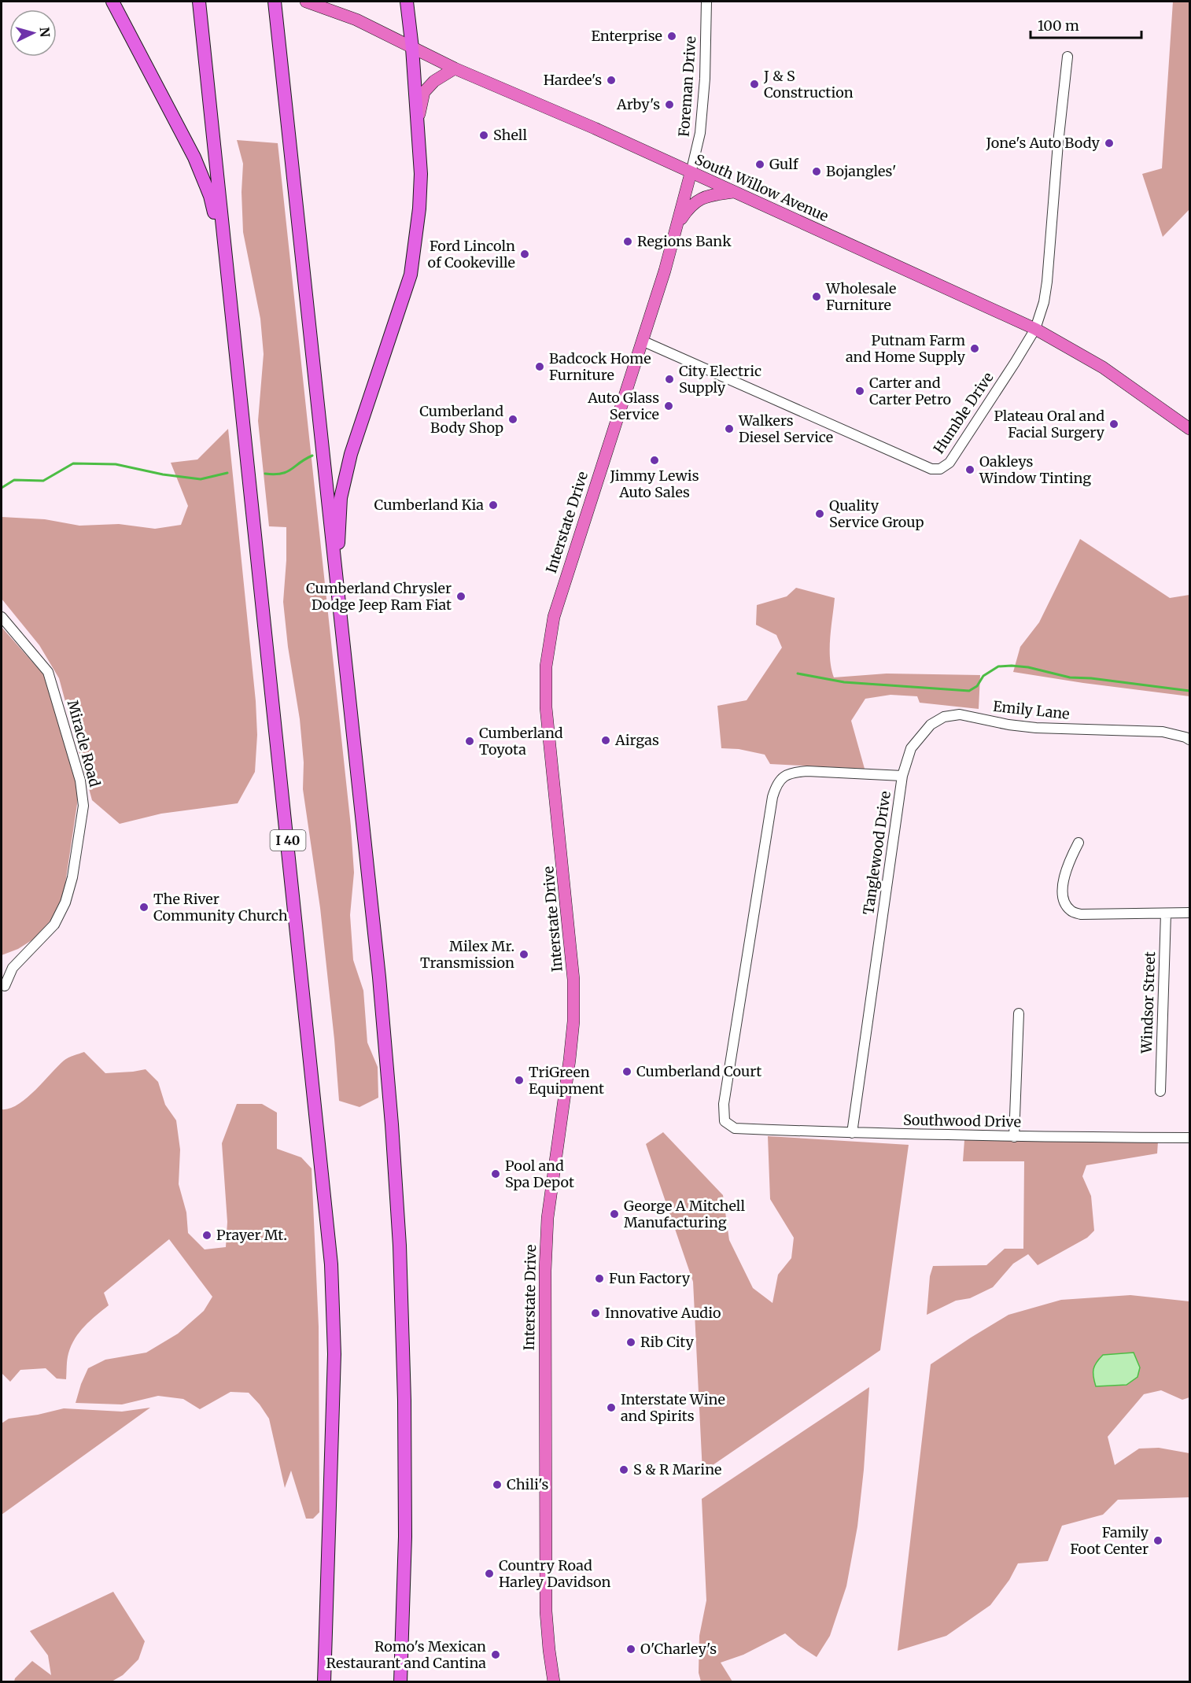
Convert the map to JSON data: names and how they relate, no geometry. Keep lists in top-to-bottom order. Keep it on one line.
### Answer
{"streets":{"highway":["I 40"],"main road":["South Willow Avenue","Interstate Drive"],"street":["Foreman Drive","Humble Drive","Emily Lane","Miracle Road","Tanglewood Drive","Windsor Street","Southwood Drive"]},"crossings":[["Foreman Drive","South Willow Avenue"],["Foreman Drive","Interstate Drive"],["South Willow Avenue","Humble Drive"],["South Willow Avenue","Interstate Drive"],["Humble Drive","Interstate Drive"],["Emily Lane","Tanglewood Drive"],["Tanglewood Drive","Southwood Drive"]],"places":["Enterprise","Hardee's","J & S Construction","Arby's","Shell","Jone's Auto Body","Gulf","Bojangles'","Regions Bank","Ford Lincoln of Cookeville","Wholesale Furniture","Putnam Farm and Home Supply","Badcock Home Furniture","City Electric Supply","Carter and Carter Petro","Auto Glass Service","Cumberland Body Shop","Plateau Oral and Facial Surgery","Walkers Diesel Service","Jimmy Lewis Auto Sales","Oakleys Window Tinting","Cumberland Kia","Quality Service Group","Cumberland Chrysler Dodge Jeep Ram Fiat","Airgas","Cumberland Toyota","The River Community Church","Milex Mr. Transmission","Cumberland Court","TriGreen Equipment","Pool and Spa Depot","George A Mitchell Manufacturing","Prayer Mt.","Fun Factory","Innovative Audio","Rib City","Interstate Wine and Spirits","S & R Marine","Chili's","Family Foot Center","Country Road Harley Davidson","O'Charley's","Romo's Mexican Restaurant and Cantina"],"scale_bar":"100 m","north":"right"}
